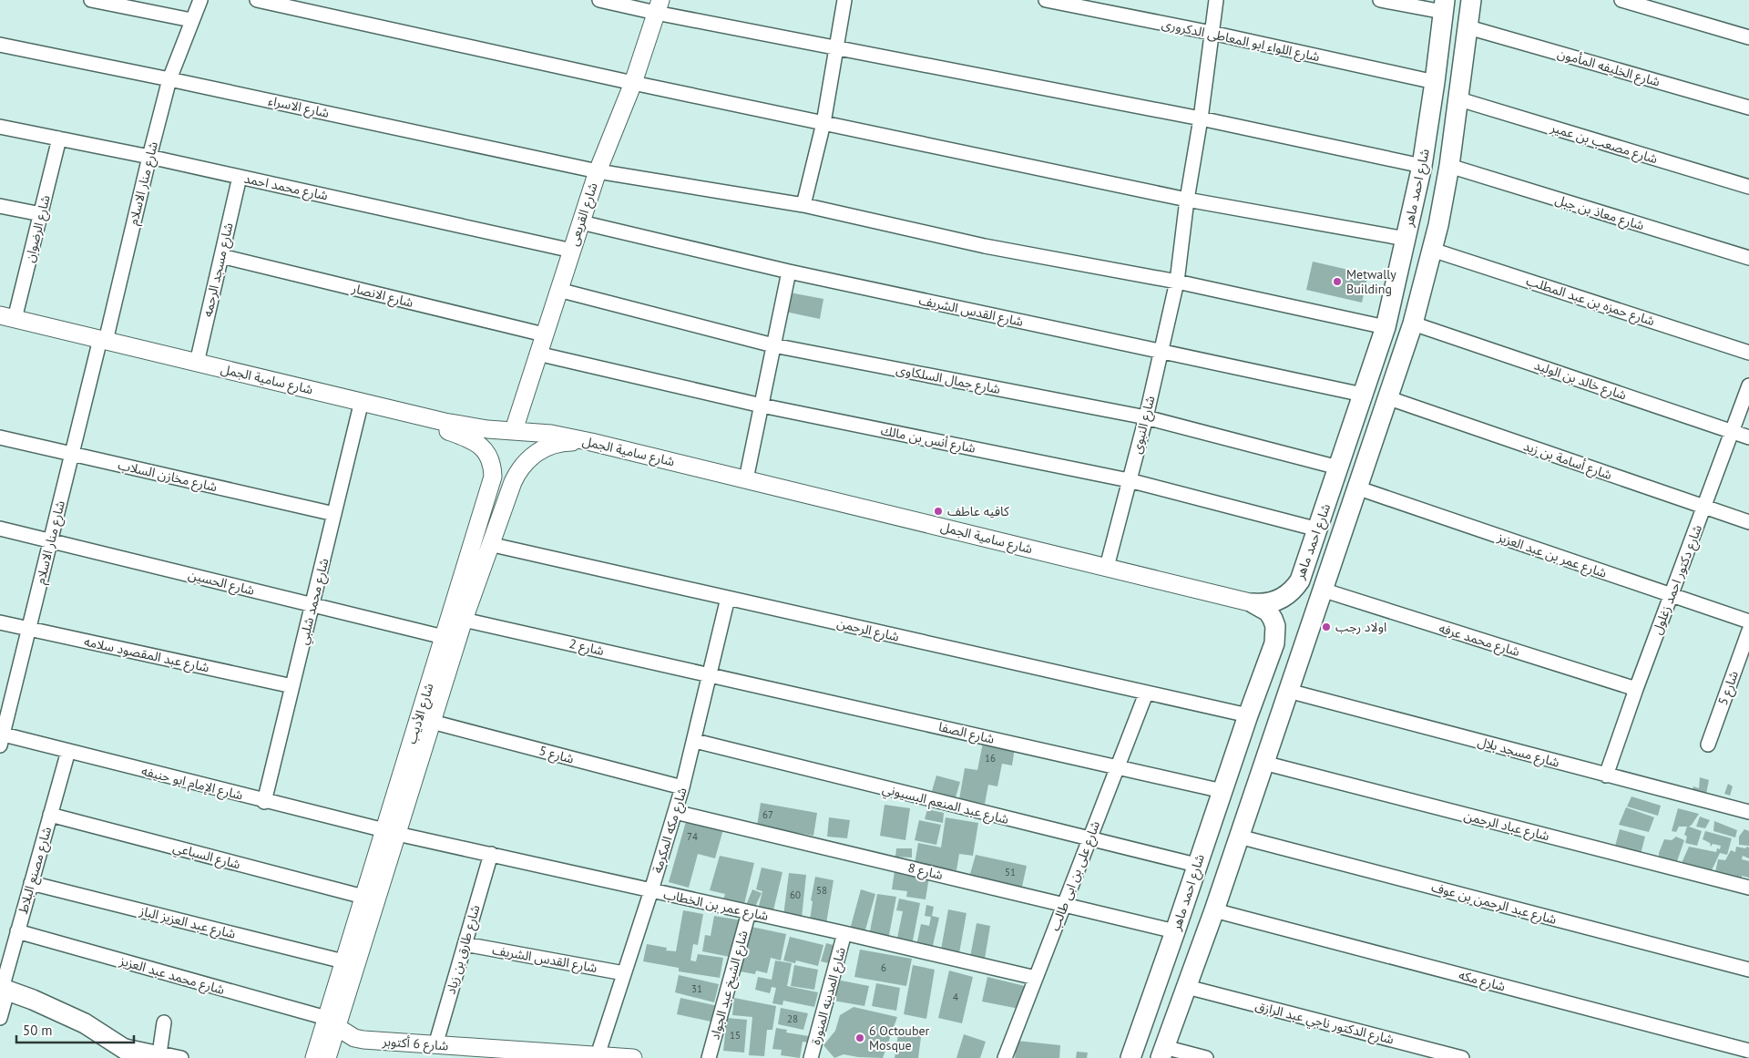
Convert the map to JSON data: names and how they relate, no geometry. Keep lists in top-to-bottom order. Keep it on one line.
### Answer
{"streets":{"main road":["شارع احمد ماهر"],"street":["شارع اللواء ابو المعاطى الدكرورى","شارع الخليفه المأمون","شارع الاسراء","شارع مصعب بن عمير","شارع منار الاسلام","شارع محمد احمد","شارع معاذ بن جبل","شارع القريعى","شارع الرضوان","شارع مسجد الرحمه","شارع الانصار","شارع حمزه بن عبد المطلب","شارع القدس الشريف","شارع سامية الجمل","شارع جمال السلكاوى","شارع خالد بن الوليد","شارع النبوى","شارع أنس بن مالك","شارع أسامة بن زيد","شارع مخازن السلاب","شارع عمر بن عبد العزيز","شارع دكتور احمد زغلول","شارع الحسين","شارع محمد شلبي","شارع الرحمن","شارع محمد عرفه","شارع 2","شارع عبد المقصود سلامه","شارع 5","شارع الأديب","شارع الصفا","شارع مسجد بلال","شارع الإمام ابو حنيفه","شارع عبد المنعم البسيوني","شارع عباد الرحمن","شارع مكه المكرمة","شارع السباعي","شارع مصنع البلاط","شارع 8","شارع على بن ابى طالب","شارع عبد الرحمن بن عوف","شارع عمر بن الخطاب","شارع عبد العزيز الباز","شارع طارق بن زياد","شارع محمد عبد العزيز","شارع مكه","شارع الشيخ عبد الجواد","شارع المدينه المنورة","شارع الدكتور ناجي عبد الرازق","شارع 6 أكتوبر"]},"crossings":[["شارع اللواء ابو المعاطى الدكرورى","شارع احمد ماهر"],["شارع اللواء ابو المعاطى الدكرورى","شارع النبوى"],["شارع الخليفه المأمون","شارع احمد ماهر"],["شارع الاسراء","شارع منار الاسلام"],["شارع الاسراء","شارع احمد ماهر"],["شارع الاسراء","شارع القريعى"],["شارع الاسراء","شارع النبوى"],["شارع مصعب بن عمير","شارع احمد ماهر"],["شارع منار الاسلام","شارع محمد احمد"],["شارع منار الاسلام","شارع سامية الجمل"],["شارع منار الاسلام","شارع مخازن السلاب"],["شارع منار الاسلام","شارع الحسين"],["شارع منار الاسلام","شارع عبد المقصود سلامه"],["شارع منار الاسلام","شارع الإمام ابو حنيفه"],["شارع محمد احمد","شارع القريعى"],["شارع محمد احمد","شارع الرضوان"],["شارع محمد احمد","شارع مسجد الرحمه"],["شارع احمد ماهر","شارع معاذ بن جبل"],["شارع احمد ماهر","شارع حمزه بن عبد المطلب"],["شارع احمد ماهر","شارع القدس الشريف"],["شارع احمد ماهر","شارع سامية الجمل"],["شارع احمد ماهر","شارع جمال السلكاوى"],["شارع احمد ماهر","شارع خالد بن الوليد"],["شارع احمد ماهر","شارع أنس بن مالك"],["شارع احمد ماهر","شارع أسامة بن زيد"],["شارع احمد ماهر","شارع عمر بن عبد العزيز"],["شارع احمد ماهر","شارع الرحمن"],["شارع احمد ماهر","شارع محمد عرفه"],["شارع احمد ماهر","شارع الصفا"],["شارع احمد ماهر","شارع مسجد بلال"],["شارع احمد ماهر","شارع عبد المنعم البسيوني"],["شارع احمد ماهر","شارع عباد الرحمن"],["شارع احمد ماهر","شارع 8"],["شارع احمد ماهر","شارع عبد الرحمن بن عوف"],["شارع احمد ماهر","شارع مكه"],["شارع احمد ماهر","شارع الدكتور ناجي عبد الرازق"],["شارع القريعى","شارع الانصار"],["شارع القريعى","شارع القدس الشريف"],["شارع القريعى","شارع سامية الجمل"],["شارع القريعى","شارع جمال السلكاوى"],["شارع القريعى","شارع أنس بن مالك"],["شارع الرضوان","شارع سامية الجمل"],["شارع مسجد الرحمه","شارع الانصار"],["شارع مسجد الرحمه","شارع سامية الجمل"],["شارع القدس الشريف","شارع النبوى"],["شارع القدس الشريف","شارع مكه المكرمة"],["شارع القدس الشريف","شارع طارق بن زياد"],["شارع سامية الجمل","شارع النبوى"],["شارع سامية الجمل","شارع محمد شلبي"],["شارع سامية الجمل","شارع الأديب"],["شارع جمال السلكاوى","شارع النبوى"],["شارع خالد بن الوليد","شارع دكتور احمد زغلول"],["شارع النبوى","شارع أنس بن مالك"],["شارع أسامة بن زيد","شارع دكتور احمد زغلول"],["شارع مخازن السلاب","شارع محمد شلبي"],["شارع عمر بن عبد العزيز","شارع دكتور احمد زغلول"],["شارع دكتور احمد زغلول","شارع محمد عرفه"],["شارع دكتور احمد زغلول","شارع مسجد بلال"],["شارع الحسين","شارع محمد شلبي"],["شارع الحسين","شارع الأديب"],["شارع محمد شلبي","شارع عبد المقصود سلامه"],["شارع محمد شلبي","شارع الإمام ابو حنيفه"],["شارع الرحمن","شارع الأديب"],["شارع الرحمن","شارع مكه المكرمة"],["شارع الرحمن","شارع على بن ابى طالب"],["شارع 2","شارع الأديب"],["شارع 2","شارع الصفا"],["شارع 2","شارع مكه المكرمة"],["شارع 5","شارع الأديب"],["شارع 5","شارع مكه المكرمة"],["شارع الأديب","شارع الإمام ابو حنيفه"],["شارع الأديب","شارع السباعي"],["شارع الأديب","شارع عمر بن الخطاب"],["شارع الأديب","شارع عبد العزيز الباز"],["شارع الأديب","شارع محمد عبد العزيز"],["شارع الأديب","شارع 6 أكتوبر"],["شارع الصفا","شارع مكه المكرمة"],["شارع الصفا","شارع على بن ابى طالب"],["شارع الإمام ابو حنيفه","شارع مصنع البلاط"],["شارع الإمام ابو حنيفه","شارع عمر بن الخطاب"],["شارع عبد المنعم البسيوني","شارع مكه المكرمة"],["شارع عبد المنعم البسيوني","شارع على بن ابى طالب"],["شارع مكه المكرمة","شارع 8"],["شارع مكه المكرمة","شارع عمر بن الخطاب"],["شارع مكه المكرمة","شارع 6 أكتوبر"],["شارع السباعي","شارع مصنع البلاط"],["شارع مصنع البلاط","شارع عبد العزيز الباز"],["شارع مصنع البلاط","شارع محمد عبد العزيز"],["شارع 8","شارع على بن ابى طالب"],["شارع على بن ابى طالب","شارع عمر بن الخطاب"],["شارع عمر بن الخطاب","شارع طارق بن زياد"],["شارع عمر بن الخطاب","شارع الشيخ عبد الجواد"],["شارع عمر بن الخطاب","شارع المدينه المنورة"],["شارع طارق بن زياد","شارع 6 أكتوبر"],["شارع محمد عبد العزيز","شارع 6 أكتوبر"]],"places":["Metwally Building","كافيه عاطف","اولاد رجب","6 Octouber Mosque"],"house_numbers":["16","67","74","51","58","60","6","31","4","28","15"],"scale_bar":"50 m"}
